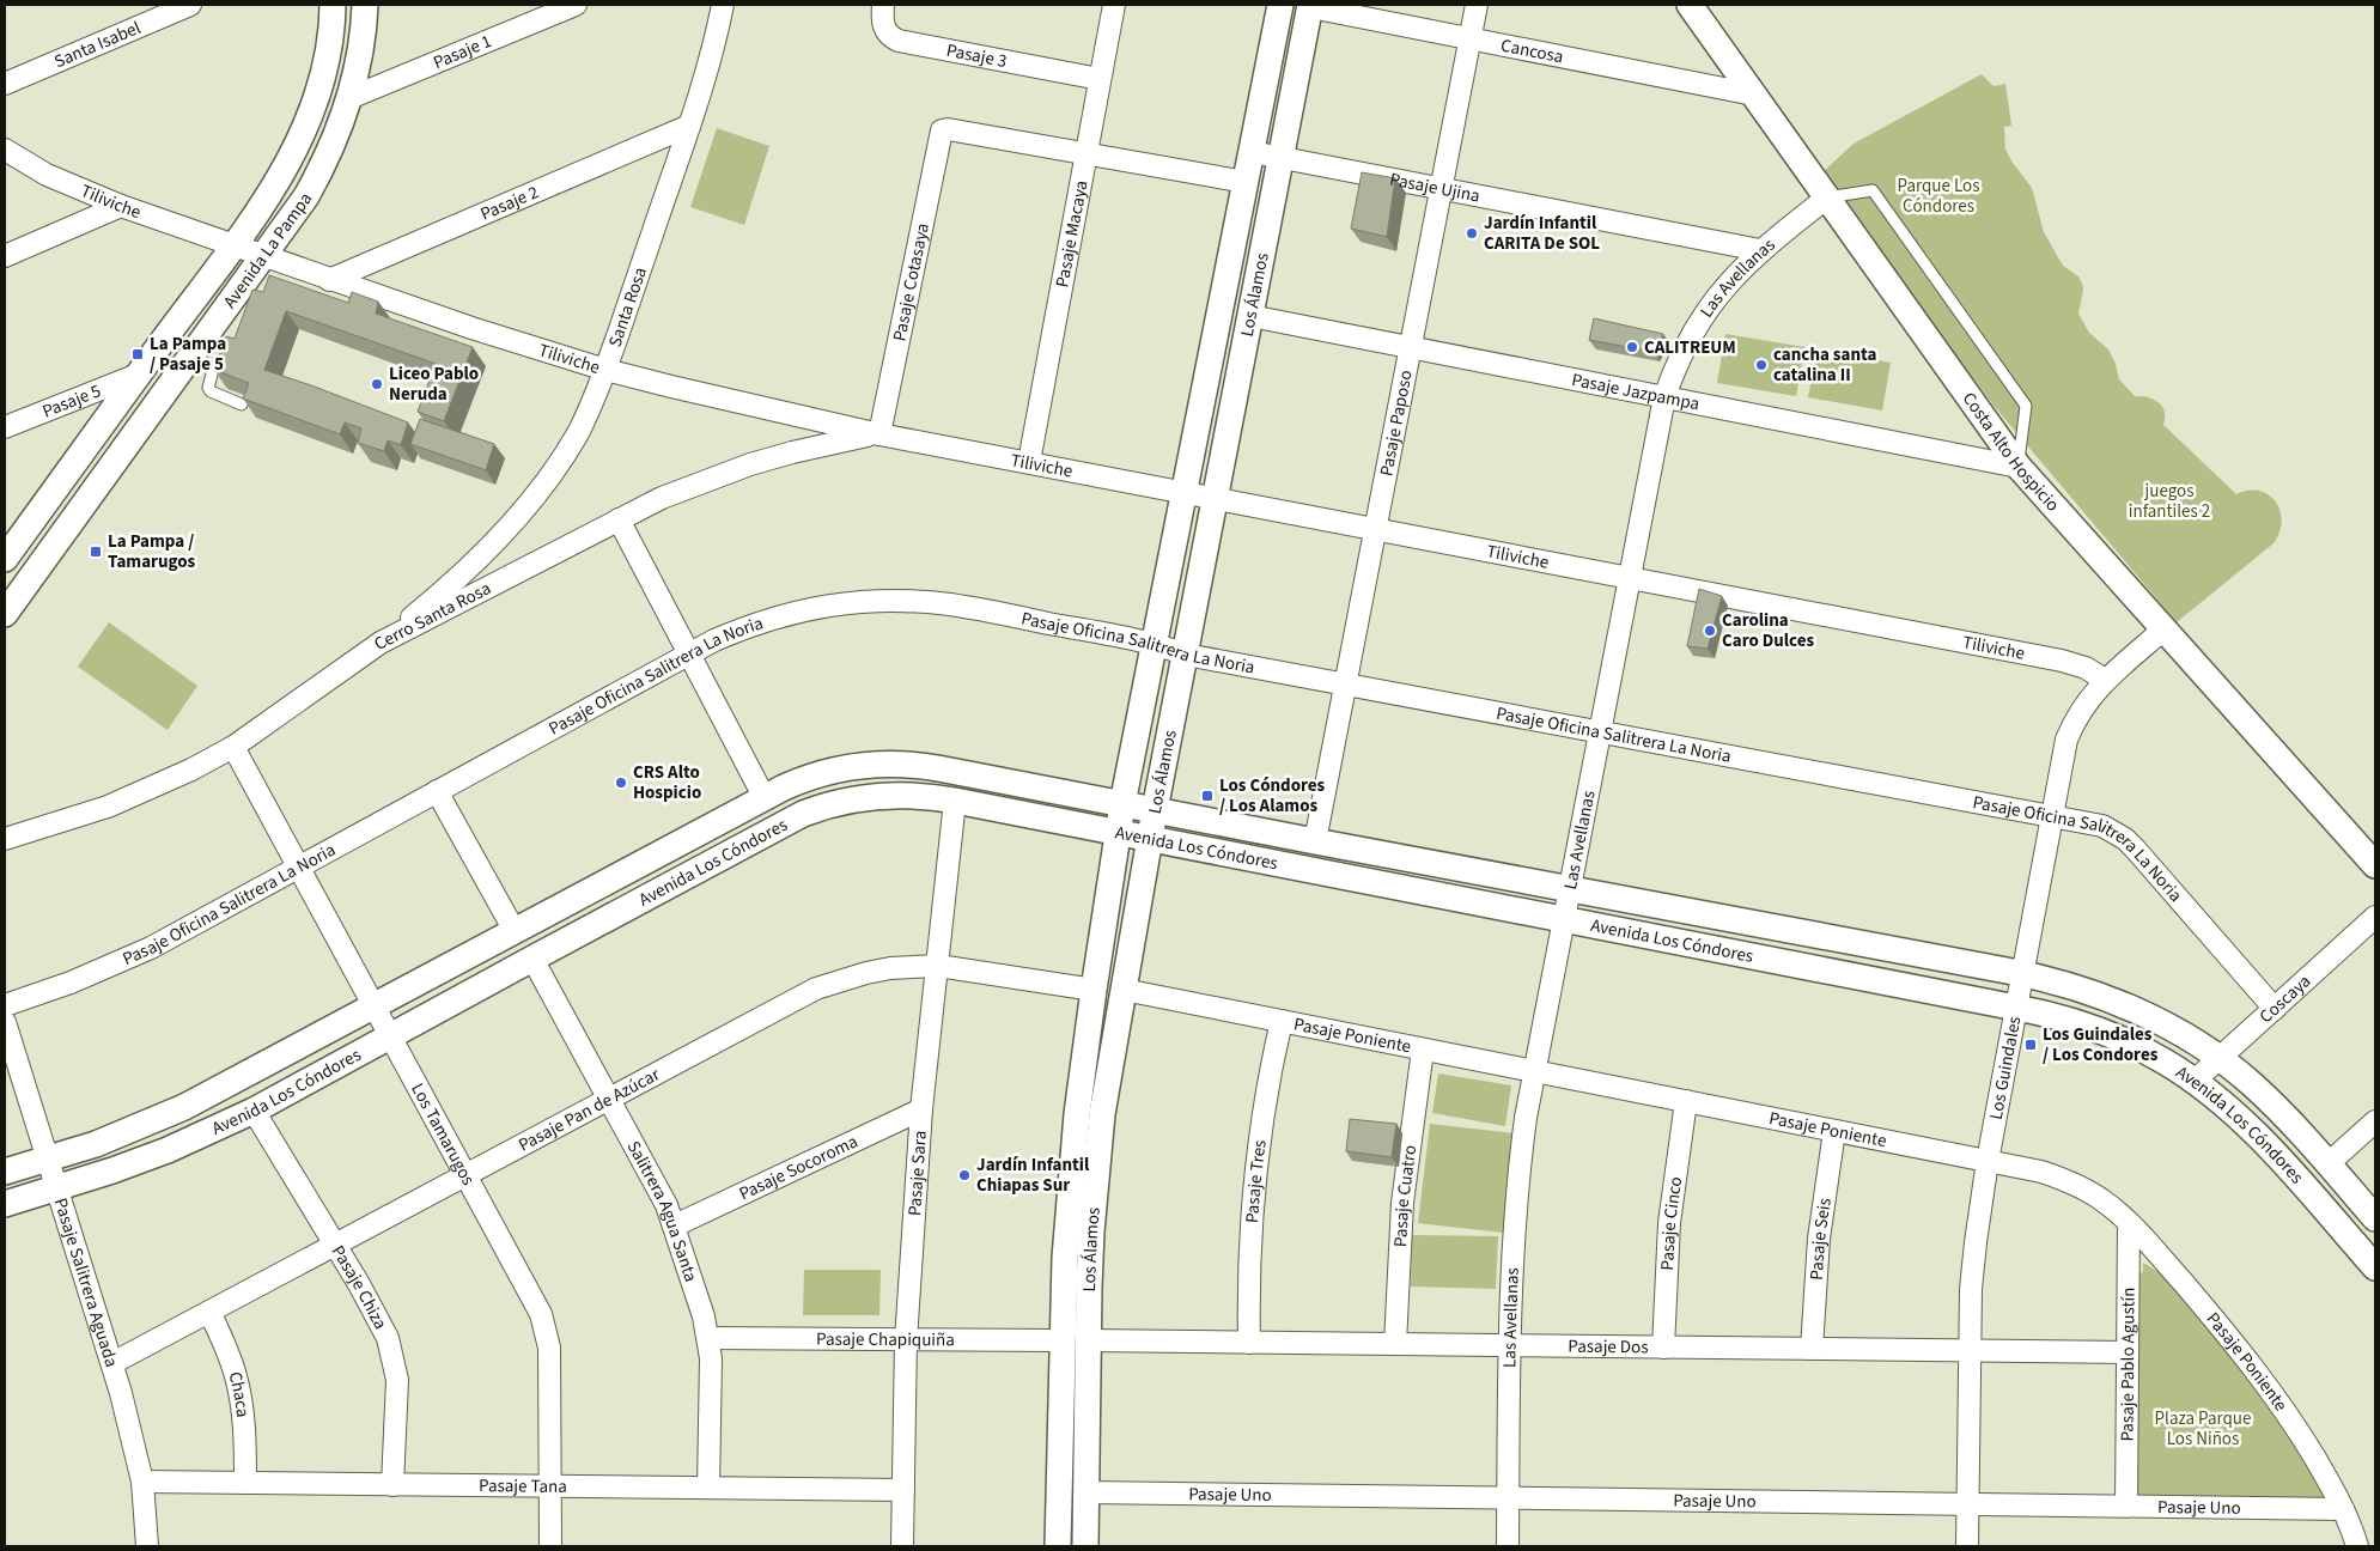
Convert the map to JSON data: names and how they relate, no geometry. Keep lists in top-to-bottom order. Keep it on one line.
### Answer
{"streets":{"street":["Santa Isabel","Pasaje 1","Cancosa","Pasaje 3","Pasaje Ujina","Tiliviche","Pasaje 2","Pasaje Macaya","Avenida La Pampa","Las Avellanas","Pasaje Cotasaya","Los Álamos","Santa Rosa","Pasaje Jazpampa","Pasaje 5","Pasaje Paposo","Costa Alto Hospicio","Cerro Santa Rosa","Pasaje Oficina Salitrera La Noria","Avenida Los Cóndores","Coscaya","Pasaje Poniente","Los Guindales","Pasaje Pan de Azúcar","Los Tamarugos","Pasaje Socoroma","Pasaje Sara","Pasaje Tres","Pasaje Cuatro","Salitrera Agua Santa","Pasaje Cinco","Pasaje Seis","Pasaje Salitrera Aguada","Pasaje Chiza","Pasaje Chapiquiña","Pasaje Dos","Pasaje Pablo Agustín","Chaca","Pasaje Tana","Pasaje Uno"]},"crossings":[["Pasaje 1","Avenida La Pampa"],["Cancosa","Los Álamos"],["Cancosa","Pasaje Paposo"],["Cancosa","Costa Alto Hospicio"],["Pasaje 3","Pasaje Macaya"],["Pasaje Ujina","Las Avellanas"],["Pasaje Ujina","Los Álamos"],["Pasaje Ujina","Pasaje Paposo"],["Tiliviche","Pasaje 2"],["Tiliviche","Pasaje Macaya"],["Tiliviche","Avenida La Pampa"],["Tiliviche","Las Avellanas"],["Tiliviche","Pasaje Cotasaya"],["Tiliviche","Los Álamos"],["Tiliviche","Santa Rosa"],["Tiliviche","Pasaje Paposo"],["Tiliviche","Cerro Santa Rosa"],["Tiliviche","Los Guindales"],["Pasaje 2","Santa Rosa"],["Pasaje Macaya","Pasaje Cotasaya"],["Avenida La Pampa","Pasaje 5"],["Las Avellanas","Pasaje Jazpampa"],["Las Avellanas","Costa Alto Hospicio"],["Las Avellanas","Pasaje Oficina Salitrera La Noria"],["Las Avellanas","Avenida Los Cóndores"],["Las Avellanas","Pasaje Poniente"],["Las Avellanas","Pasaje Dos"],["Las Avellanas","Pasaje Uno"],["Pasaje Cotasaya","Cerro Santa Rosa"],["Los Álamos","Pasaje Jazpampa"],["Los Álamos","Pasaje Oficina Salitrera La Noria"],["Los Álamos","Avenida Los Cóndores"],["Los Álamos","Pasaje Poniente"],["Los Álamos","Pasaje Pan de Azúcar"],["Los Álamos","Pasaje Chapiquiña"],["Los Álamos","Pasaje Dos"],["Los Álamos","Pasaje Uno"],["Santa Rosa","Cerro Santa Rosa"],["Pasaje Jazpampa","Pasaje Paposo"],["Pasaje Jazpampa","Costa Alto Hospicio"],["Pasaje Paposo","Pasaje Oficina Salitrera La Noria"],["Pasaje Paposo","Avenida Los Cóndores"],["Costa Alto Hospicio","Los Guindales"],["Cerro Santa Rosa","Los Tamarugos"],["Pasaje Oficina Salitrera La Noria","Coscaya"],["Pasaje Oficina Salitrera La Noria","Los Guindales"],["Pasaje Oficina Salitrera La Noria","Los Tamarugos"],["Avenida Los Cóndores","Coscaya"],["Avenida Los Cóndores","Los Guindales"],["Avenida Los Cóndores","Los Tamarugos"],["Avenida Los Cóndores","Pasaje Sara"],["Avenida Los Cóndores","Salitrera Agua Santa"],["Avenida Los Cóndores","Pasaje Salitrera Aguada"],["Avenida Los Cóndores","Pasaje Chiza"],["Pasaje Poniente","Los Guindales"],["Pasaje Poniente","Pasaje Tres"],["Pasaje Poniente","Pasaje Cuatro"],["Pasaje Poniente","Pasaje Cinco"],["Pasaje Poniente","Pasaje Seis"],["Pasaje Poniente","Pasaje Pablo Agustín"],["Pasaje Poniente","Pasaje Uno"],["Los Guindales","Pasaje Dos"],["Los Guindales","Pasaje Uno"],["Pasaje Pan de Azúcar","Los Tamarugos"],["Pasaje Pan de Azúcar","Pasaje Sara"],["Pasaje Pan de Azúcar","Salitrera Agua Santa"],["Pasaje Pan de Azúcar","Pasaje Salitrera Aguada"],["Pasaje Pan de Azúcar","Pasaje Chiza"],["Pasaje Pan de Azúcar","Chaca"],["Los Tamarugos","Pasaje Tana"],["Pasaje Socoroma","Pasaje Sara"],["Pasaje Socoroma","Salitrera Agua Santa"],["Pasaje Sara","Pasaje Chapiquiña"],["Pasaje Sara","Pasaje Tana"],["Pasaje Tres","Pasaje Dos"],["Pasaje Cuatro","Pasaje Dos"],["Salitrera Agua Santa","Pasaje Chapiquiña"],["Salitrera Agua Santa","Pasaje Tana"],["Pasaje Cinco","Pasaje Dos"],["Pasaje Seis","Pasaje Dos"],["Pasaje Salitrera Aguada","Pasaje Tana"],["Pasaje Chiza","Pasaje Tana"],["Pasaje Dos","Pasaje Pablo Agustín"],["Pasaje Pablo Agustín","Pasaje Uno"],["Chaca","Pasaje Tana"]],"parks":["Parque Los Cóndores","juegos infantiles 2","Plaza Parque Los Niños"],"places":{"other":["Jardín Infantil CARITA De SOL","CALITREUM","cancha santa catalina II","Liceo Pablo Neruda","Carolina Caro Dulces","CRS Alto Hospicio","Jardín Infantil Chiapas Sur"],"transit":["La Pampa / Pasaje 5","La Pampa / Tamarugos","Los Cóndores / Los Alamos","Los Guindales / Los Condores"]}}
